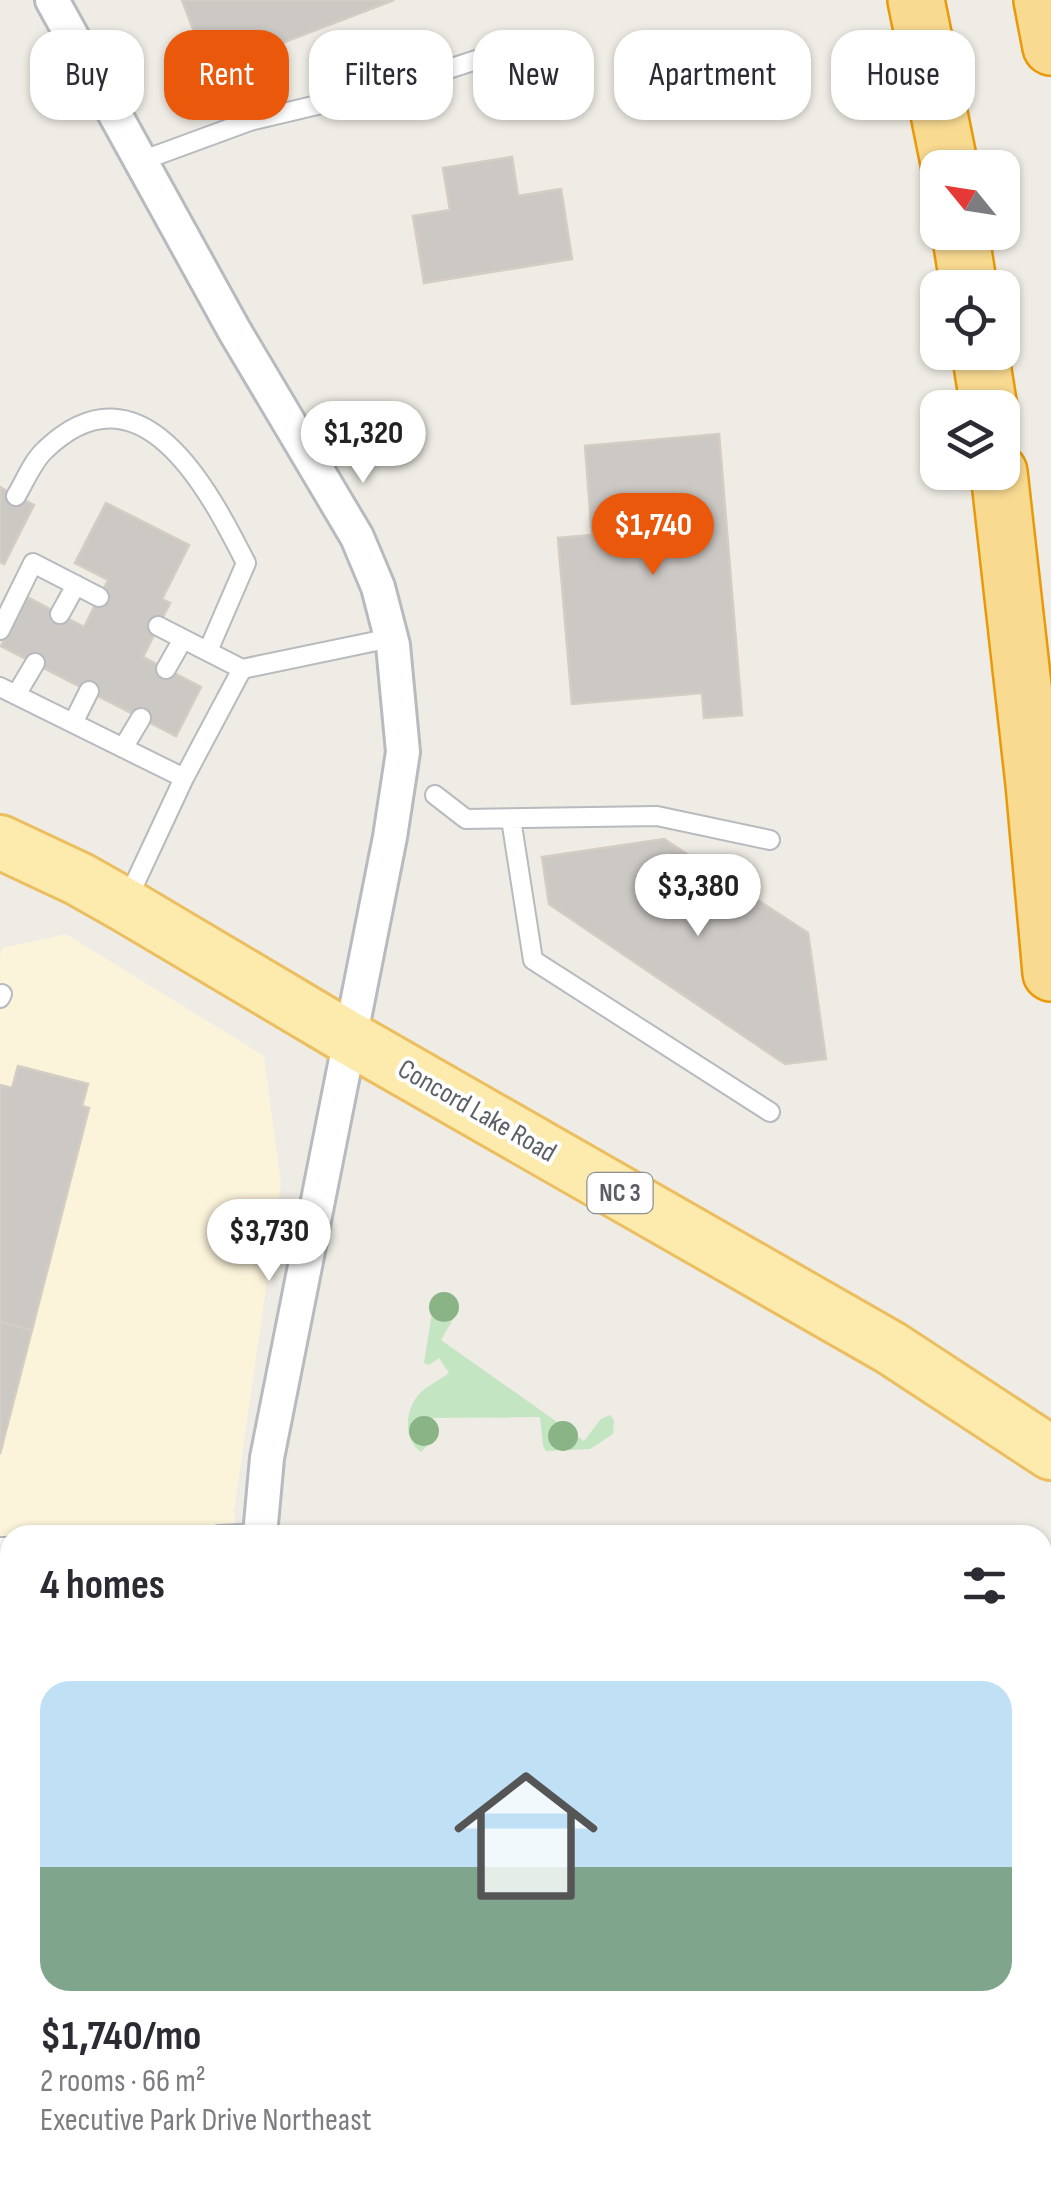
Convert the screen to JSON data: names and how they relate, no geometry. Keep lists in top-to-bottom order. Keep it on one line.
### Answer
{"streets":{"main road":["Concord Lake Road","NC 3"]},"north":"top left","page":{"chip":["Buy","Rent","Filters","New","Apartment","House"],"price":["$1,320","$1,740","$3,380","$3,730"],"heading":"4 homes","list":[{"name":"$1,740/mo","note":"2 rooms · 66 m² · Executive Park Drive Northeast"}]}}
